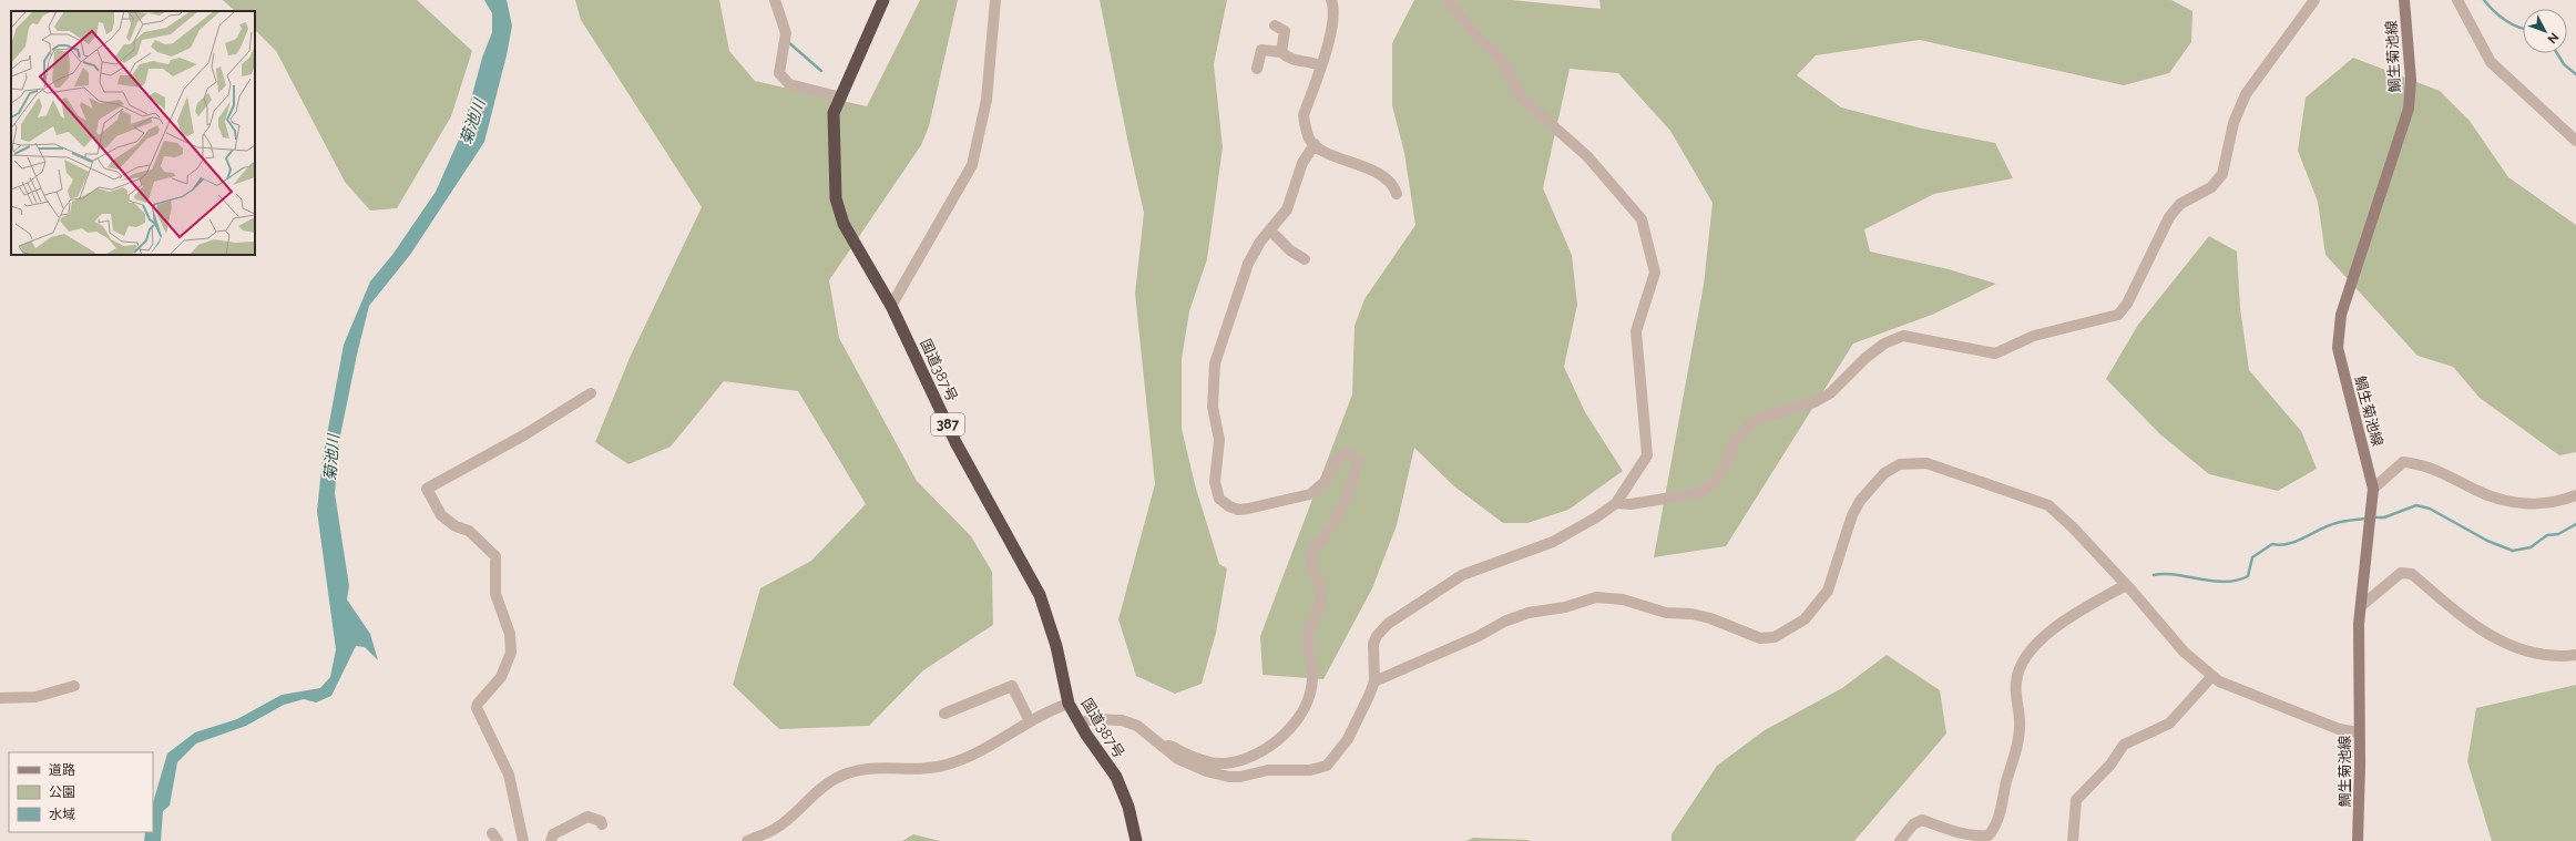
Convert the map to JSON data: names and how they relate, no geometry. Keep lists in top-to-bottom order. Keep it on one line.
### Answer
{"streets":{"highway":["国道387号","387"],"main road":["鯛生菊池線"]},"water":["菊池川"],"legend":["道路","公園","水域"],"north":"bottom right"}
